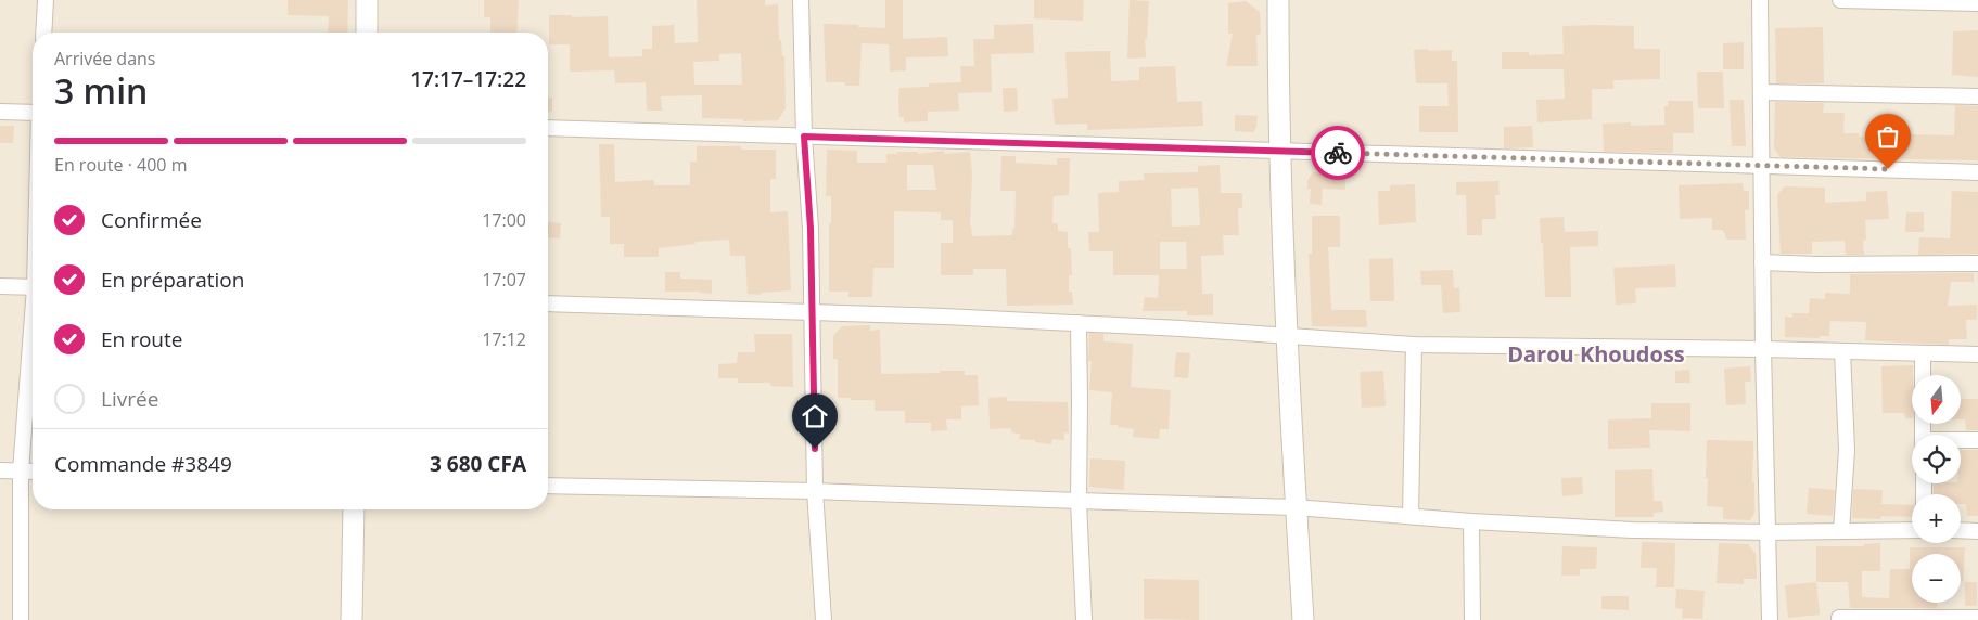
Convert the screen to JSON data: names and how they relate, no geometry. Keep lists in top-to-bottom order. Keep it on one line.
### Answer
{"districts":["Darou Khoudoss"],"north":"bottom","page":{"heading":["3 min","Arrivée dans","17:17–17:22"],"panel":["Commande #3849","3 680 CFA"],"bar":"En route · 400 m","list":[["Confirmée","17:00"],["En préparation","17:07"],["En route","17:12"],"Livrée"],"map_buttons":["+","−"]}}
